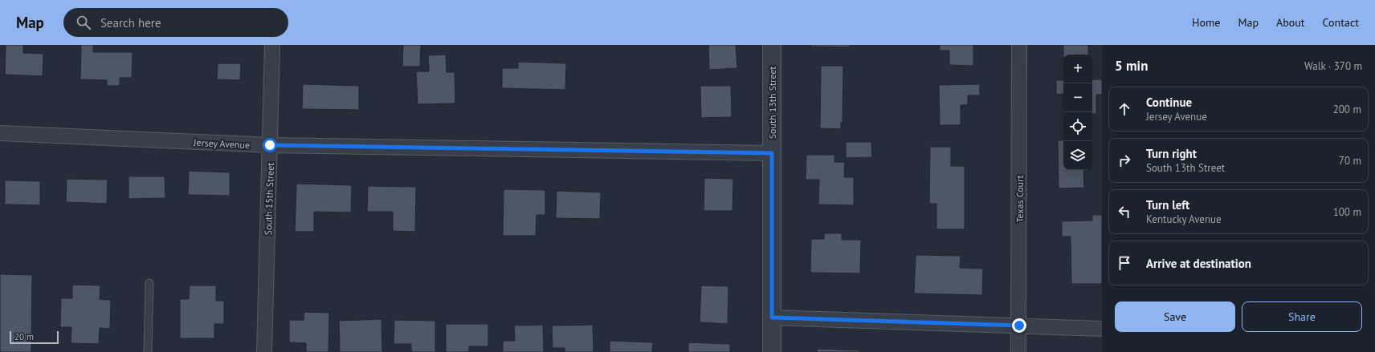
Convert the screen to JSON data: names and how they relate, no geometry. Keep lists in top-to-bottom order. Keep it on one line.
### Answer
{"streets":{"street":["South 13th Street","Jersey Avenue","South 15th Street","Texas Court"]},"crossings":[["South 13th Street","Jersey Avenue"],["Jersey Avenue","South 15th Street"]],"scale_bar":"20 m","page":{"header":"Map","search":"Search here","nav":["Home","Map","About","Contact"],"heading":["5 min","Walk · 370 m"],"map_buttons":["+","−"],"list":[["Continue","Jersey Avenue","200 m"],["Turn right","South 13th Street","70 m"],["Turn left","Kentucky Avenue","100 m"],"Arrive at destination"],"buttons":["Save","Share"],"scale":"20 m"}}
